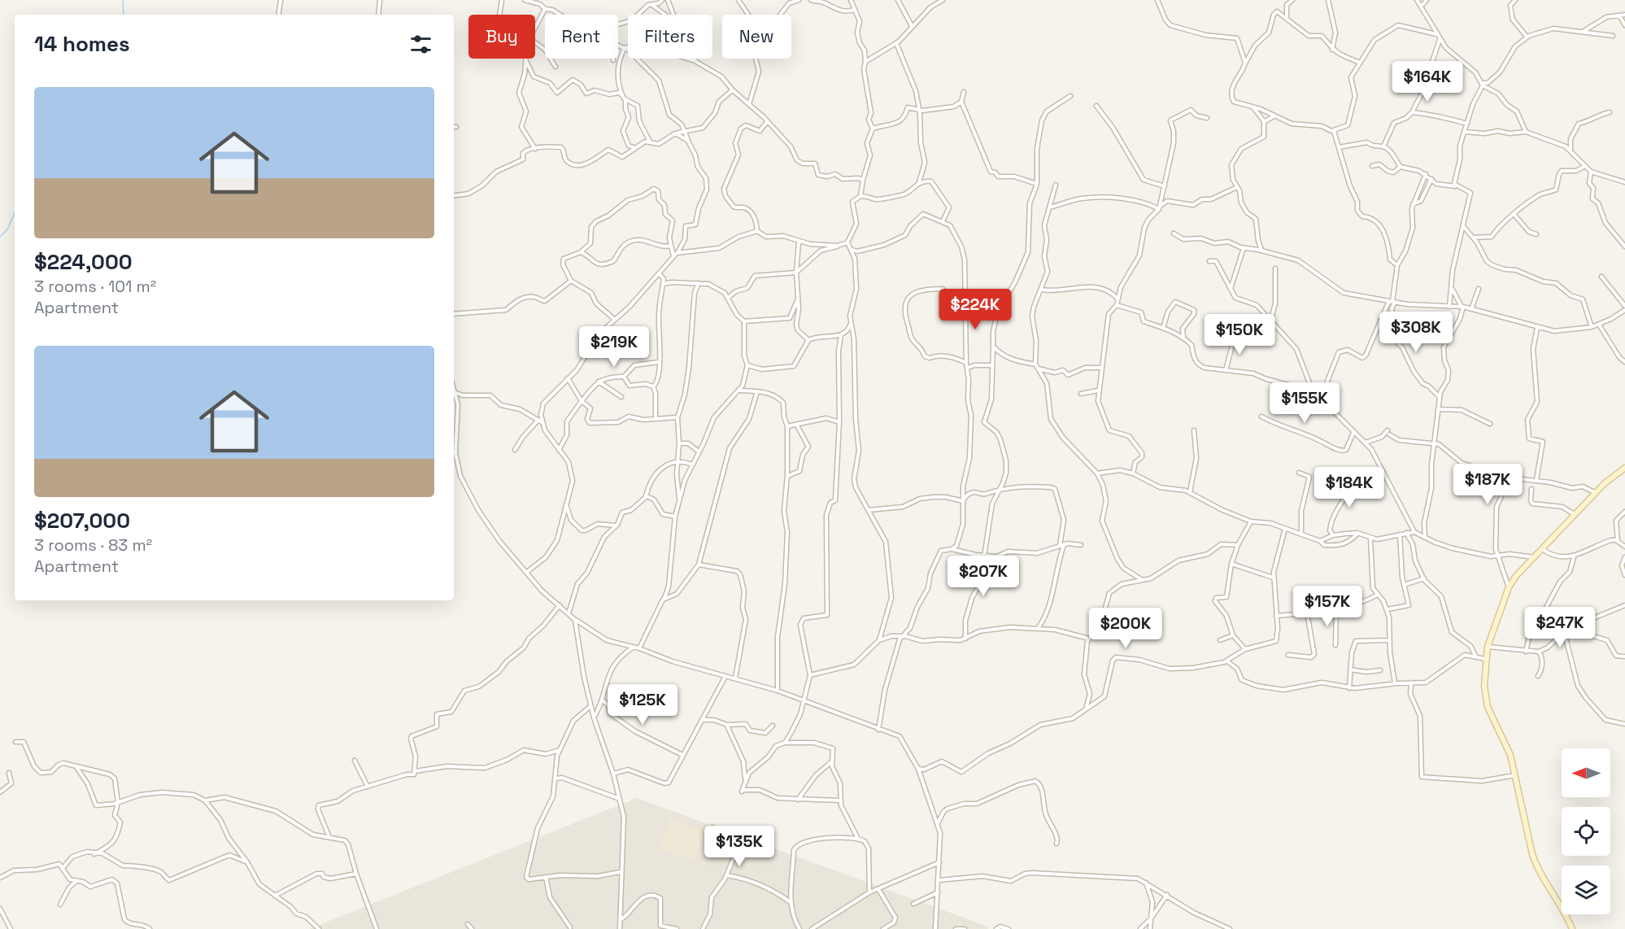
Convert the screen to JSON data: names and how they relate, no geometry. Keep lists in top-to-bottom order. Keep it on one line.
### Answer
{"north":"left","page":{"chip":["Buy","Rent","Filters","New"],"heading":"14 homes","price":["$164K","$224K","$308K","$150K","$219K","$155K","$187K","$184K","$207K","$157K","$247K","$200K","$125K","$135K"],"list":[{"name":"$224,000","note":"3 rooms · 101 m² · Apartment"},{"name":"$207,000","note":"3 rooms · 83 m² · Apartment"}]}}
